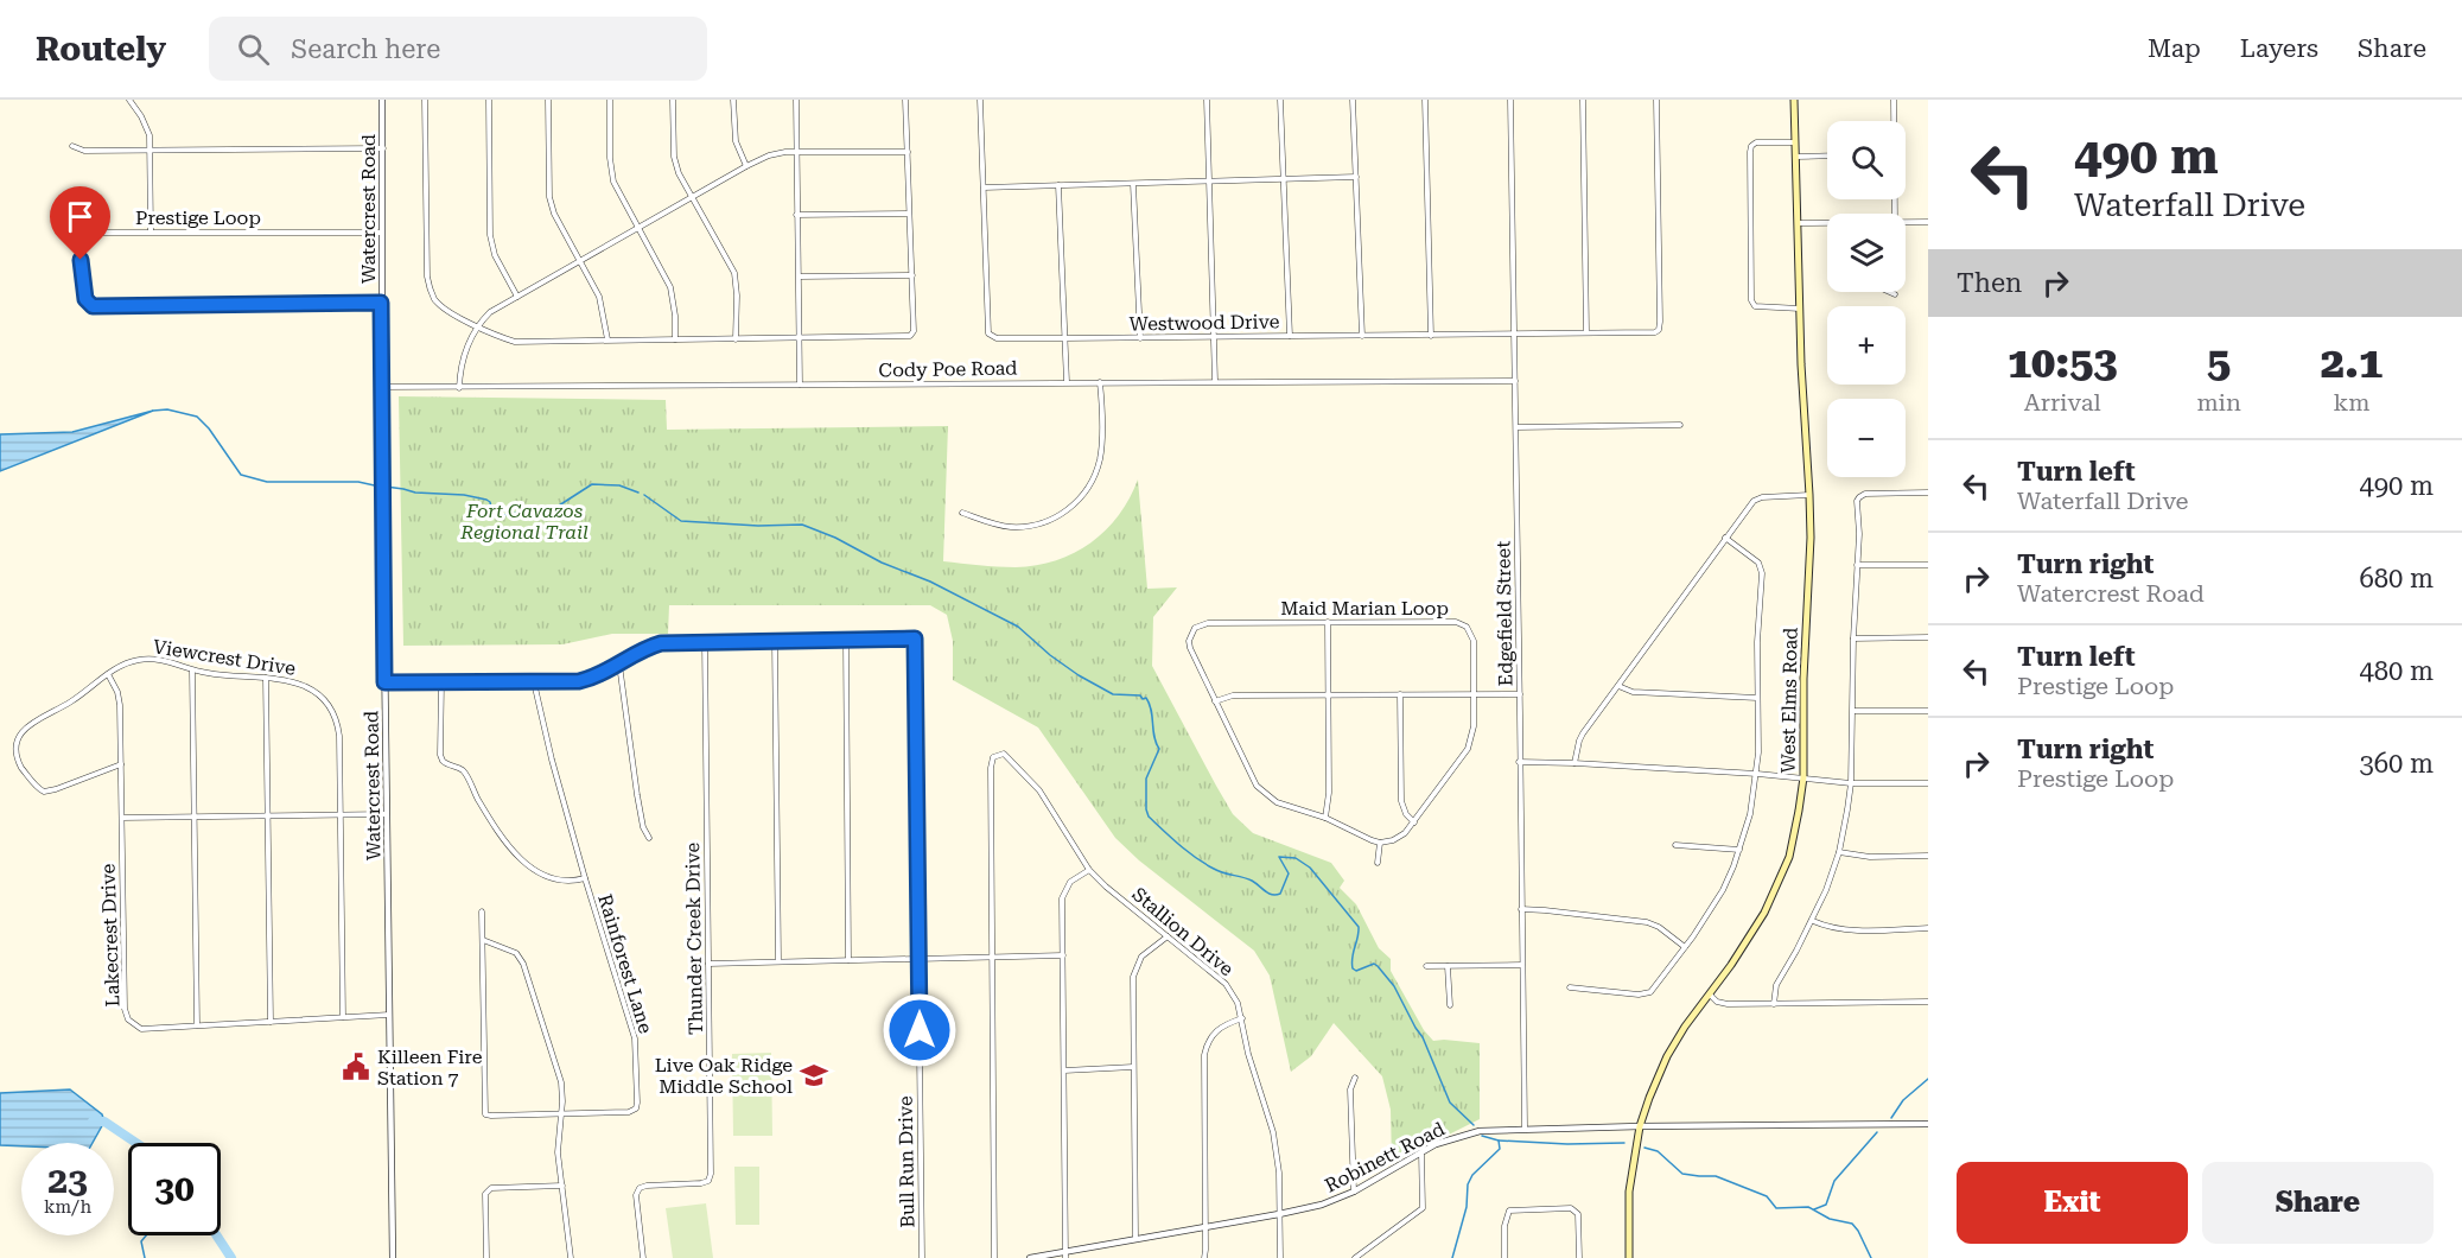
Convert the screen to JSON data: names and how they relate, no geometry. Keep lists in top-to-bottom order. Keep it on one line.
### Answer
{"streets":{"main road":["West Elms Road"],"street":["Watercrest Road","Prestige Loop","Westwood Drive","Cody Poe Road","Maid Marian Loop","Edgefield Street","Viewcrest Drive","Stallion Drive","Lakecrest Drive","Thunder Creek Drive","Rainforest Lane","Robinett Road","Bull Run Drive"]},"crossings":[["Watercrest Road","Prestige Loop"],["Watercrest Road","Cody Poe Road"],["Watercrest Road","Lakecrest Drive"],["Westwood Drive","Edgefield Street"],["Cody Poe Road","Edgefield Street"],["Edgefield Street","Robinett Road"],["Viewcrest Drive","Lakecrest Drive"],["West Elms Road","Robinett Road"],["Stallion Drive","Robinett Road"]],"parks":["Fort Cavazos Regional Trail"],"places":{"public building":["Killeen Fire Station 7"],"school or university":["Live Oak Ridge Middle School"]},"page":{"header":"Routely","search":"Search here","nav":["Map","Layers","Share"],"turn":["490 m","Waterfall Drive"],"map_buttons":["+","−"],"then":"Then","eta":["10:53","Arrival","5","min","2.1","km"],"list":[{"name":"Turn left","note":"Waterfall Drive","value":"490 m"},{"name":"Turn right","note":"Watercrest Road","value":"680 m"},{"name":"Turn left","note":"Prestige Loop","value":"480 m"},{"name":"Turn right","note":"Prestige Loop","value":"360 m"}],"speed":"23 km/h","limit":"30","buttons":["Exit","Share"]}}
